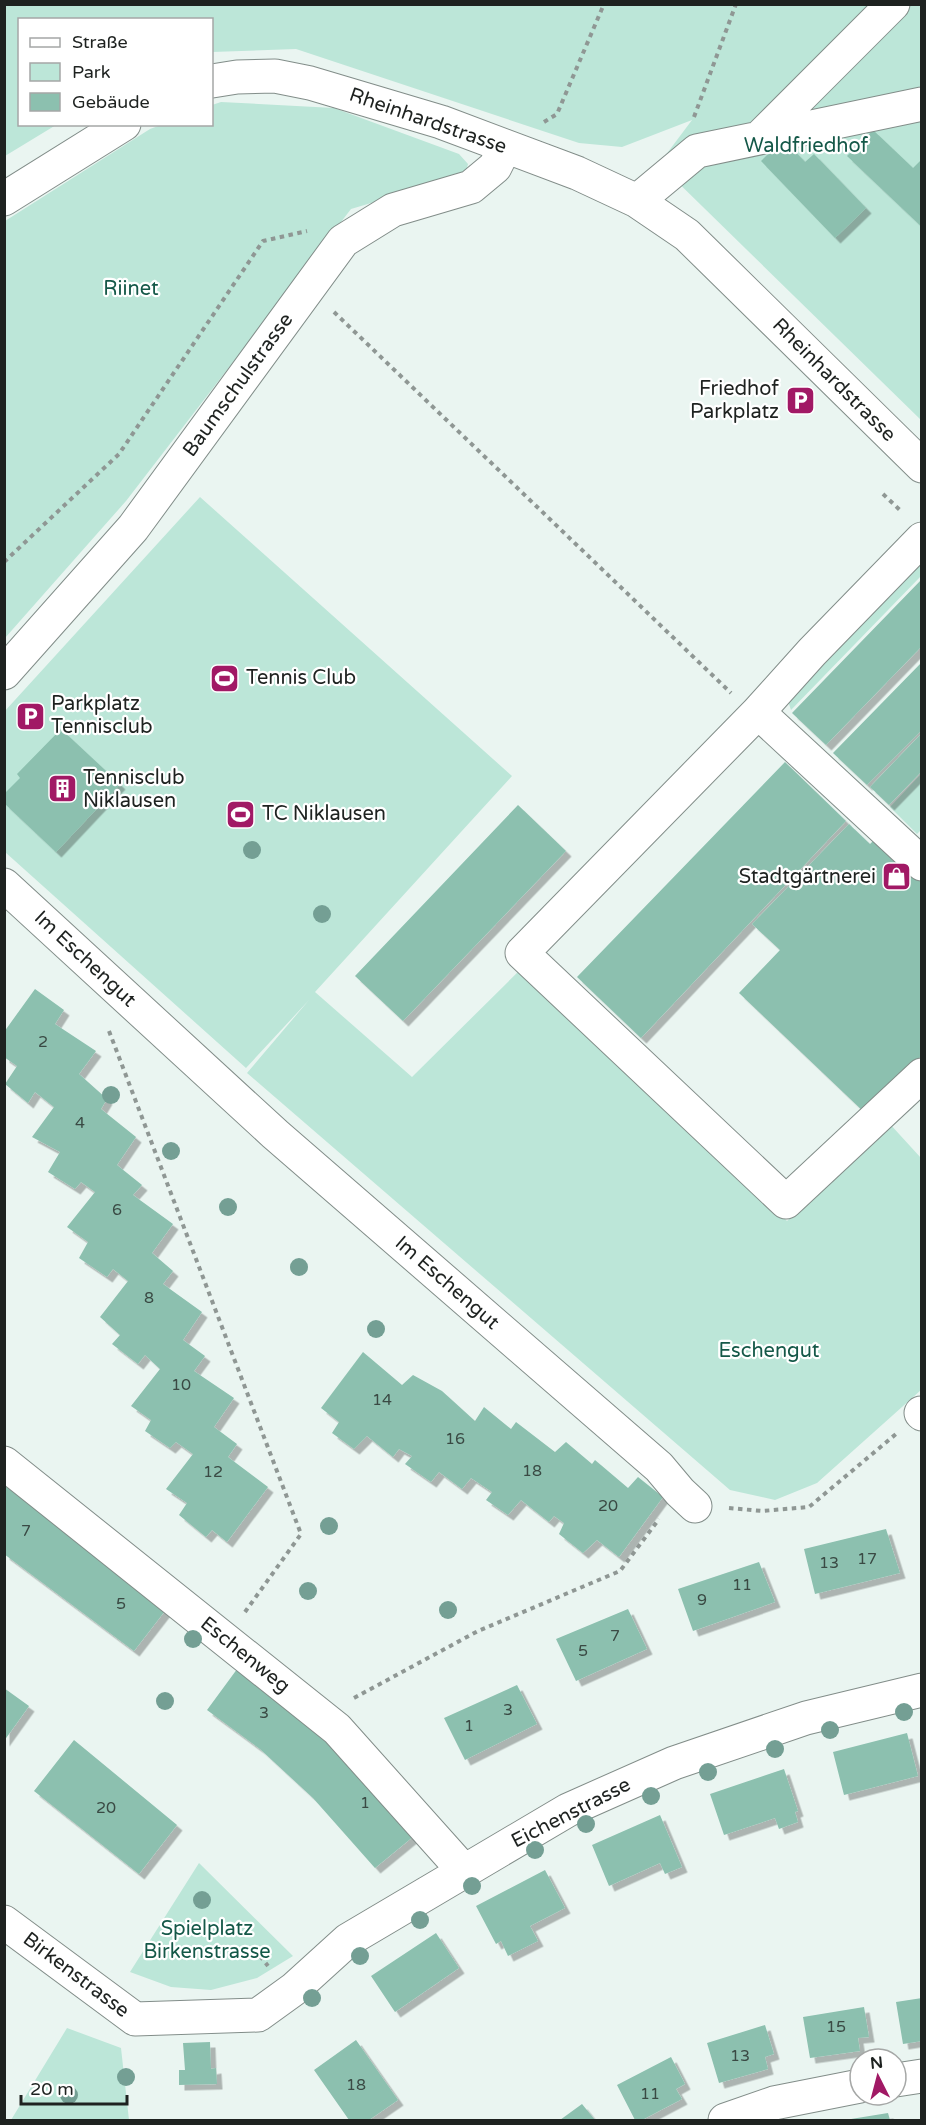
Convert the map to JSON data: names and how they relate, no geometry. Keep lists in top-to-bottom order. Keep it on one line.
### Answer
{"streets":{"street":["Rheinhardstrasse","Baumschulstrasse","Im Eschengut","Eschenweg","Eichenstrasse","Birkenstrasse"]},"crossings":[["Rheinhardstrasse","Baumschulstrasse"],["Eschenweg","Eichenstrasse"],["Eichenstrasse","Birkenstrasse"]],"parks":["Waldfriedhof","Riinet","Eschengut","Spielplatz Birkenstrasse"],"places":{"parking":["Friedhof Parkplatz","Parkplatz Tennisclub"],"sports":["Tennis Club","TC Niklausen"],"building":["Tennisclub Niklausen"],"shop":["Stadtgärtnerei"]},"house_numbers":["2","4","6","8","10","14","16","18","12","20","7","17","13","11","9","5","7","5","3","3","1","1","20","15","13","18","11"],"legend":["Straße","Park","Gebäude"],"scale_bar":"20 m","north":"top"}
